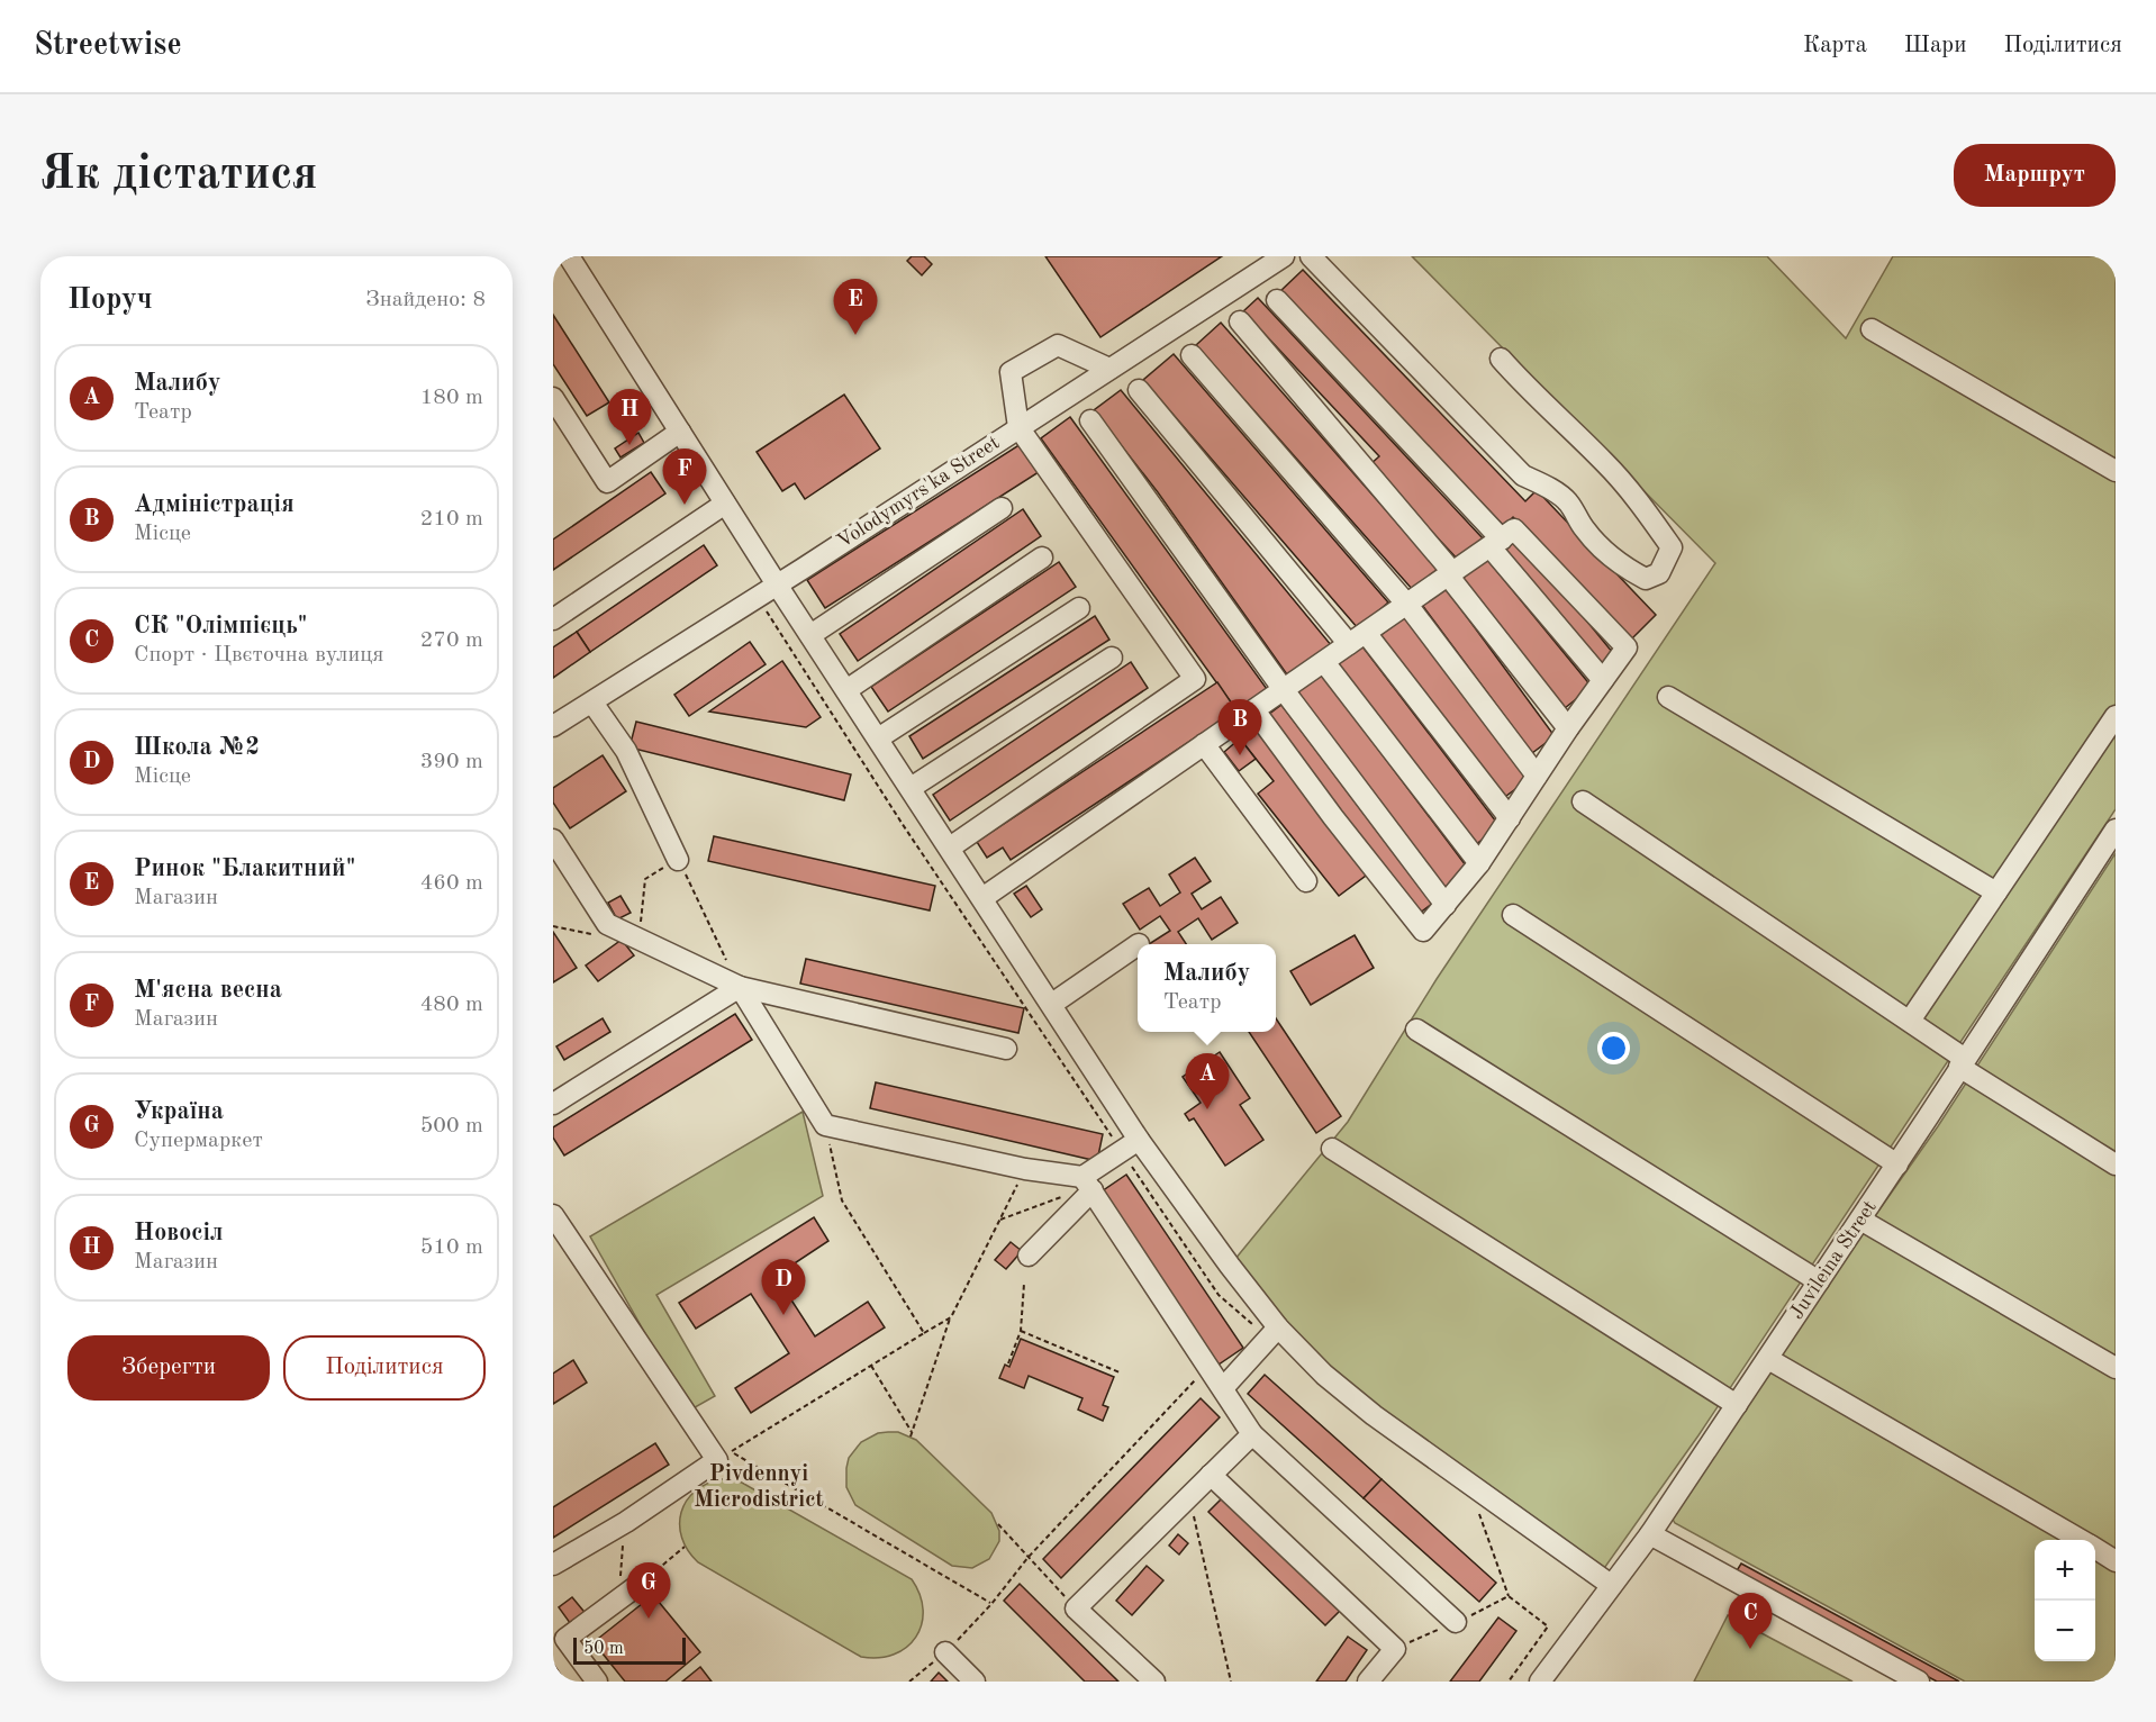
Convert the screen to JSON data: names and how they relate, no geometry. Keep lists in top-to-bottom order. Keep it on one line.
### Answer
{"streets":{"street":["Volodymyrs'ka Street","Juvileina Street"]},"districts":["Pivdennyi Microdistrict"],"scale_bar":"50 m","page":{"header":"Streetwise","nav":["Карта","Шари","Поділитися"],"buttons":["Маршрут",["Зберегти","Поділитися"]],"title":"Як дістатися","heading":["Поруч","Знайдено: 8"],"pins":["E","H","F","B","A","D","G","C"],"list":[{"mark":"A","name":"Малибу","note":"Театр","value":"180 m"},{"mark":"B","name":"Адміністрація","note":"Місце","value":"210 m"},{"mark":"C","name":"СК \"Олімпієць\"","note":"Спорт · Цвєточна вулиця","value":"270 m"},{"mark":"D","name":"Школа №2","note":"Місце","value":"390 m"},{"mark":"E","name":"Ринок \"Блакитний\"","note":"Магазин","value":"460 m"},{"mark":"F","name":"М'ясна весна","note":"Магазин","value":"480 m"},{"mark":"G","name":"Україна","note":"Супермаркет","value":"500 m"},{"mark":"H","name":"Новосіл","note":"Магазин","value":"510 m"}],"popup":["Малибу","Театр"],"map_buttons":["+","−"],"scale":"50 m"}}
